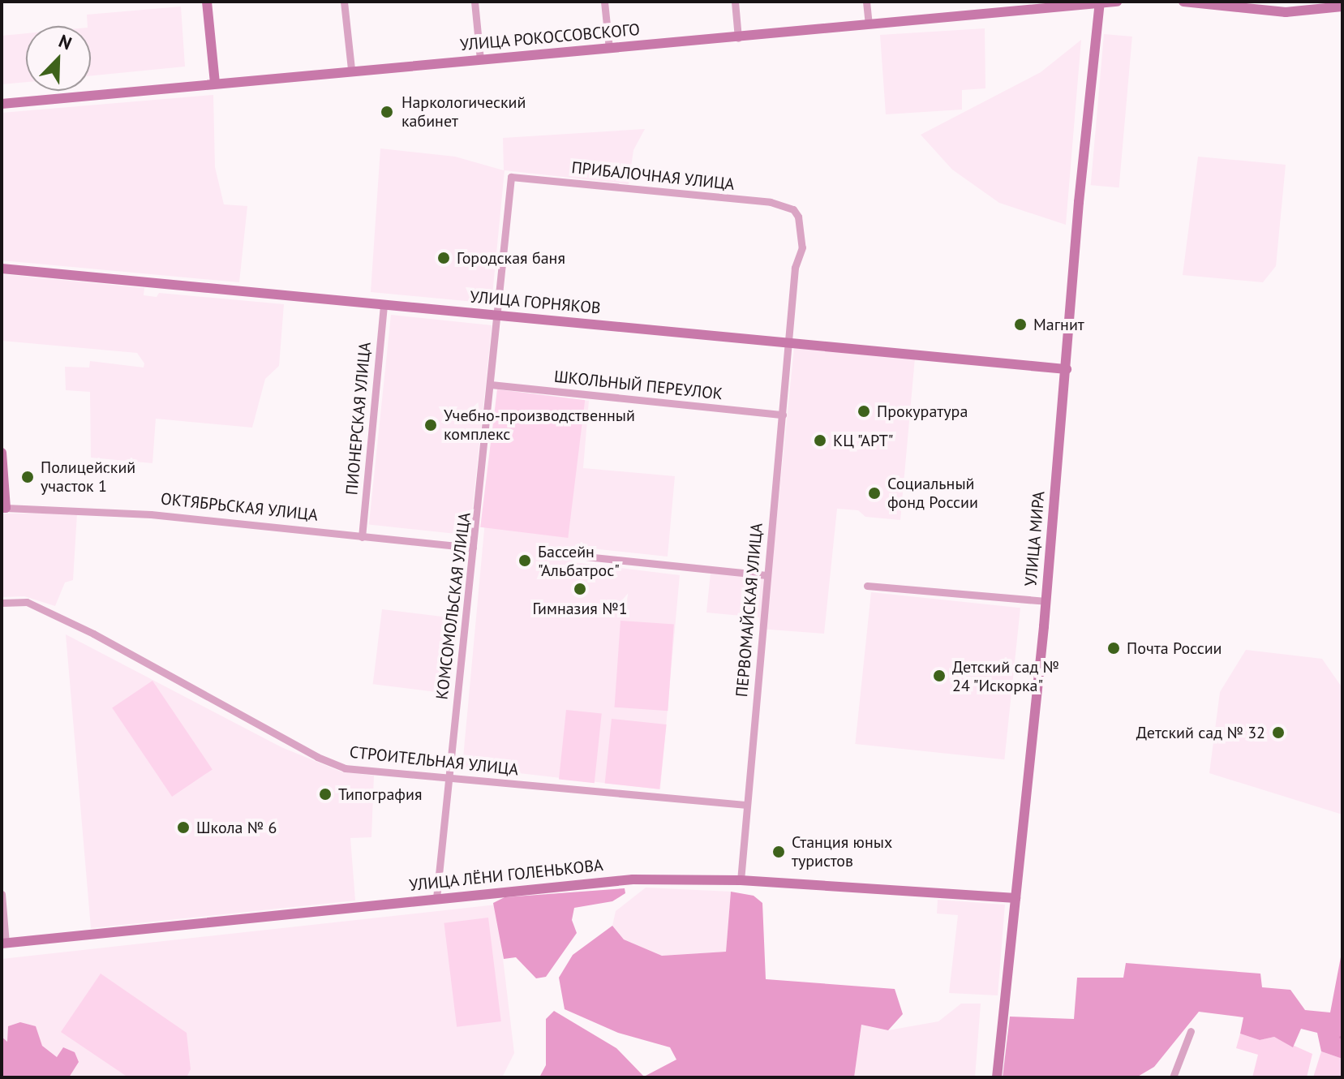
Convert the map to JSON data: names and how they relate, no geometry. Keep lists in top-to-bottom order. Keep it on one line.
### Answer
{"streets":{"street":["УЛИЦА РОКОССОВСКОГО","ПРИБАЛОЧНАЯ УЛИЦА","УЛИЦА ГОРНЯКОВ","ШКОЛЬНЫЙ ПЕРЕУЛОК","ПИОНЕРСКАЯ УЛИЦА","ОКТЯБРЬСКАЯ УЛИЦА","УЛИЦА МИРА","КОМСОМОЛЬСКАЯ УЛИЦА","ПЕРВОМАЙСКАЯ УЛИЦА","СТРОИТЕЛЬНАЯ УЛИЦА","УЛИЦА ЛЁНИ ГОЛЕНЬКОВА"]},"crossings":[["УЛИЦА РОКОССОВСКОГО","УЛИЦА МИРА"],["ПРИБАЛОЧНАЯ УЛИЦА","УЛИЦА ГОРНЯКОВ"],["ПРИБАЛОЧНАЯ УЛИЦА","КОМСОМОЛЬСКАЯ УЛИЦА"],["ПРИБАЛОЧНАЯ УЛИЦА","ПЕРВОМАЙСКАЯ УЛИЦА"],["УЛИЦА ГОРНЯКОВ","ПИОНЕРСКАЯ УЛИЦА"],["УЛИЦА ГОРНЯКОВ","УЛИЦА МИРА"],["УЛИЦА ГОРНЯКОВ","КОМСОМОЛЬСКАЯ УЛИЦА"],["УЛИЦА ГОРНЯКОВ","ПЕРВОМАЙСКАЯ УЛИЦА"],["ШКОЛЬНЫЙ ПЕРЕУЛОК","КОМСОМОЛЬСКАЯ УЛИЦА"],["ШКОЛЬНЫЙ ПЕРЕУЛОК","ПЕРВОМАЙСКАЯ УЛИЦА"],["ПИОНЕРСКАЯ УЛИЦА","ОКТЯБРЬСКАЯ УЛИЦА"],["ОКТЯБРЬСКАЯ УЛИЦА","КОМСОМОЛЬСКАЯ УЛИЦА"],["УЛИЦА МИРА","УЛИЦА ЛЁНИ ГОЛЕНЬКОВА"],["КОМСОМОЛЬСКАЯ УЛИЦА","СТРОИТЕЛЬНАЯ УЛИЦА"],["КОМСОМОЛЬСКАЯ УЛИЦА","УЛИЦА ЛЁНИ ГОЛЕНЬКОВА"],["ПЕРВОМАЙСКАЯ УЛИЦА","СТРОИТЕЛЬНАЯ УЛИЦА"],["ПЕРВОМАЙСКАЯ УЛИЦА","УЛИЦА ЛЁНИ ГОЛЕНЬКОВА"]],"places":["Наркологический кабинет","Городская баня","Магнит","Прокуратура","Учебно-производственный комплекс","КЦ \"АРТ\"","Полицейский участок 1","Социальный фонд России","Бассейн \"Альбатрос\"","Гимназия №1","Почта России","Детский сад № 24 \"Искорка\"","Детский сад № 32","Типография","Школа № 6","Станция юных туристов"],"north":"top right"}
